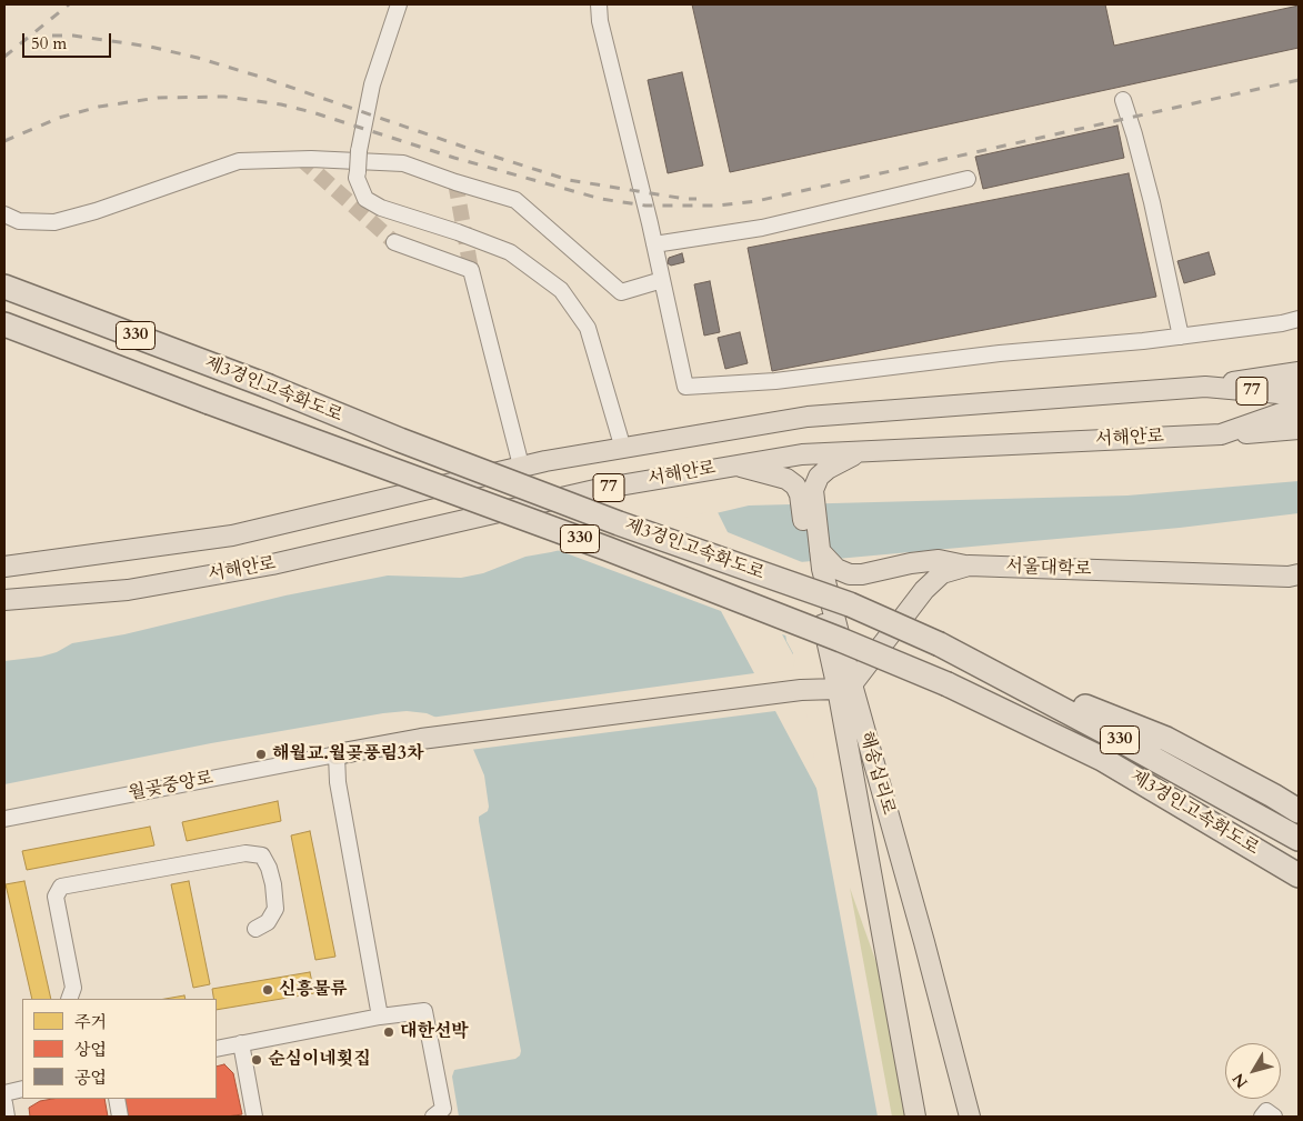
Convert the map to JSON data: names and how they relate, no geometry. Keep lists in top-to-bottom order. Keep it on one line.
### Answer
{"streets":{"highway":["330","제3경인고속화도로"],"main road":["77","서해안로","서울대학로","해송십리로"],"street":["월곶중앙로"]},"crossings":[["서해안로","해송십리로"],["서울대학로","해송십리로"]],"places":["해월교.월곶풍림3차","신흥물류","대한선박","순심이네횟집"],"legend":["주거","상업","공업"],"scale_bar":"50 m","north":"bottom left"}
